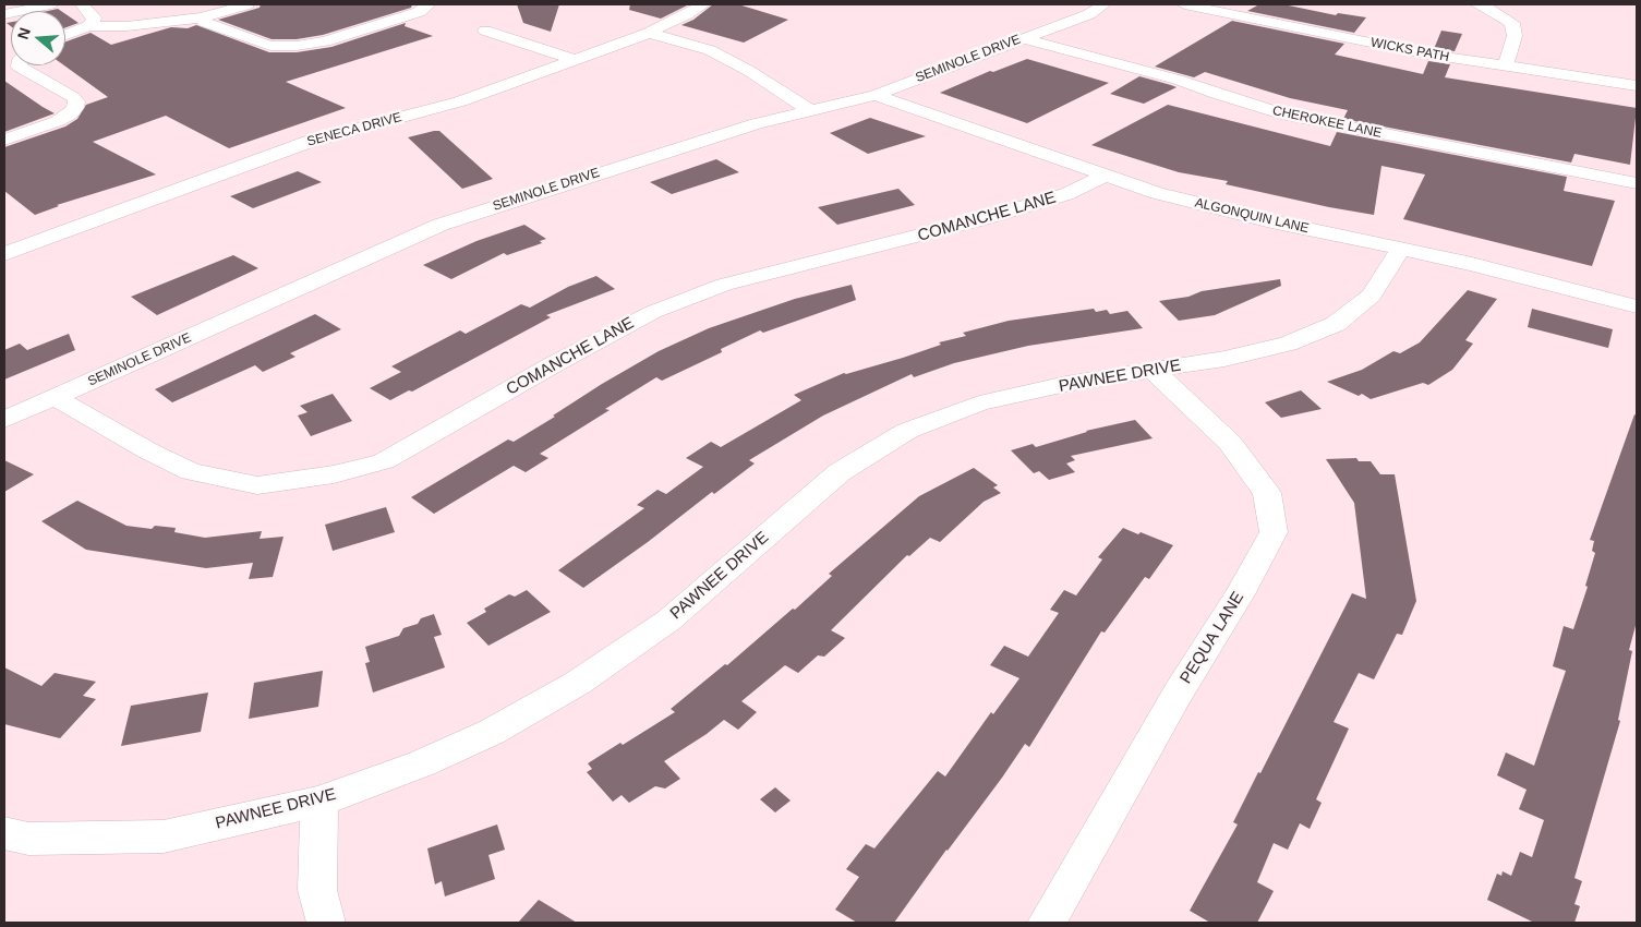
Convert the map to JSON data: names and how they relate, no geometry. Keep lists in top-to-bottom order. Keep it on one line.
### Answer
{"streets":{"street":["WICKS PATH","SEMINOLE DRIVE","CHEROKEE LANE","SENECA DRIVE","ALGONQUIN LANE","COMANCHE LANE","PAWNEE DRIVE","PEQUA LANE"]},"crossings":[["SEMINOLE DRIVE","CHEROKEE LANE"],["SEMINOLE DRIVE","ALGONQUIN LANE"],["SEMINOLE DRIVE","COMANCHE LANE"],["ALGONQUIN LANE","COMANCHE LANE"],["ALGONQUIN LANE","PAWNEE DRIVE"],["PAWNEE DRIVE","PEQUA LANE"]],"north":"left"}
